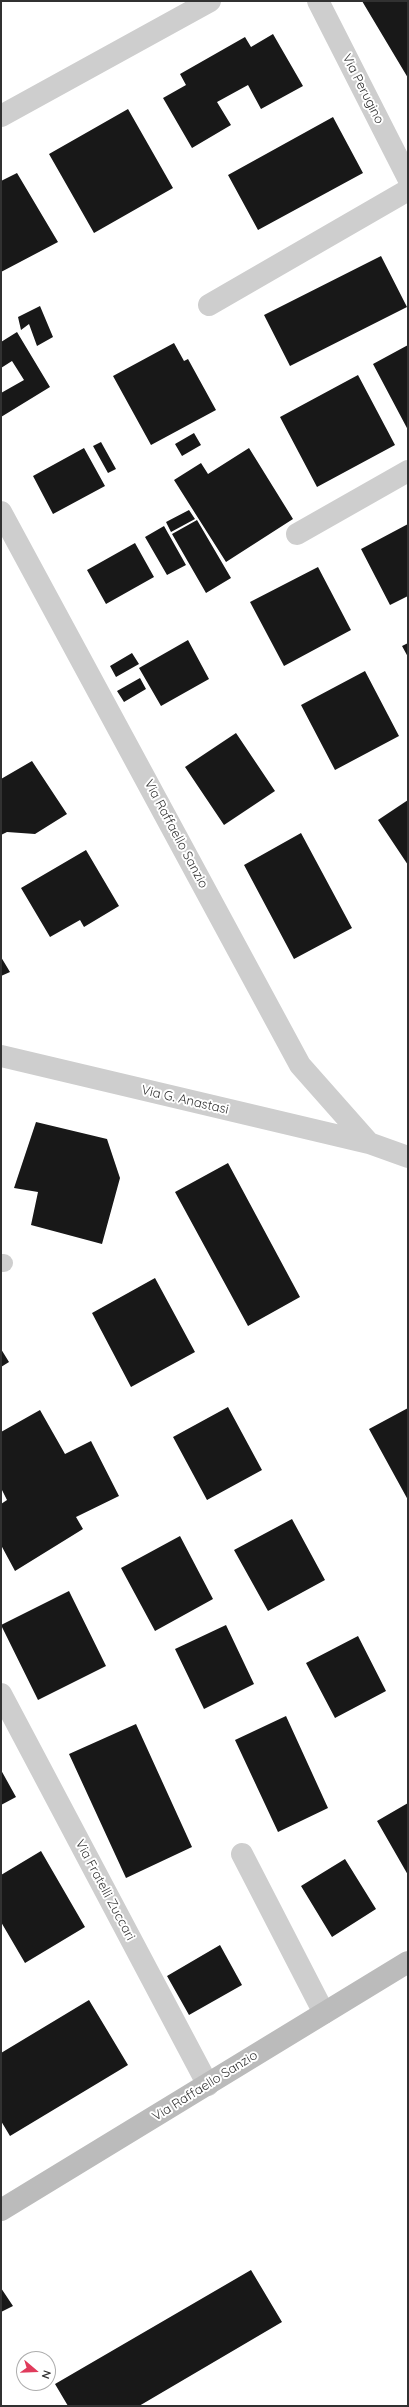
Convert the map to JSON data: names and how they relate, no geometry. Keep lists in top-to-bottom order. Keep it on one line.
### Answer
{"streets":{"main road":["Via Raffaello Sanzio"],"street":["Via Perugino","Via G. Anastasi","Via Fratelli Zuccari"]},"crossings":[["Via Raffaello Sanzio","Via G. Anastasi"],["Via Raffaello Sanzio","Via Fratelli Zuccari"]],"north":"right"}
